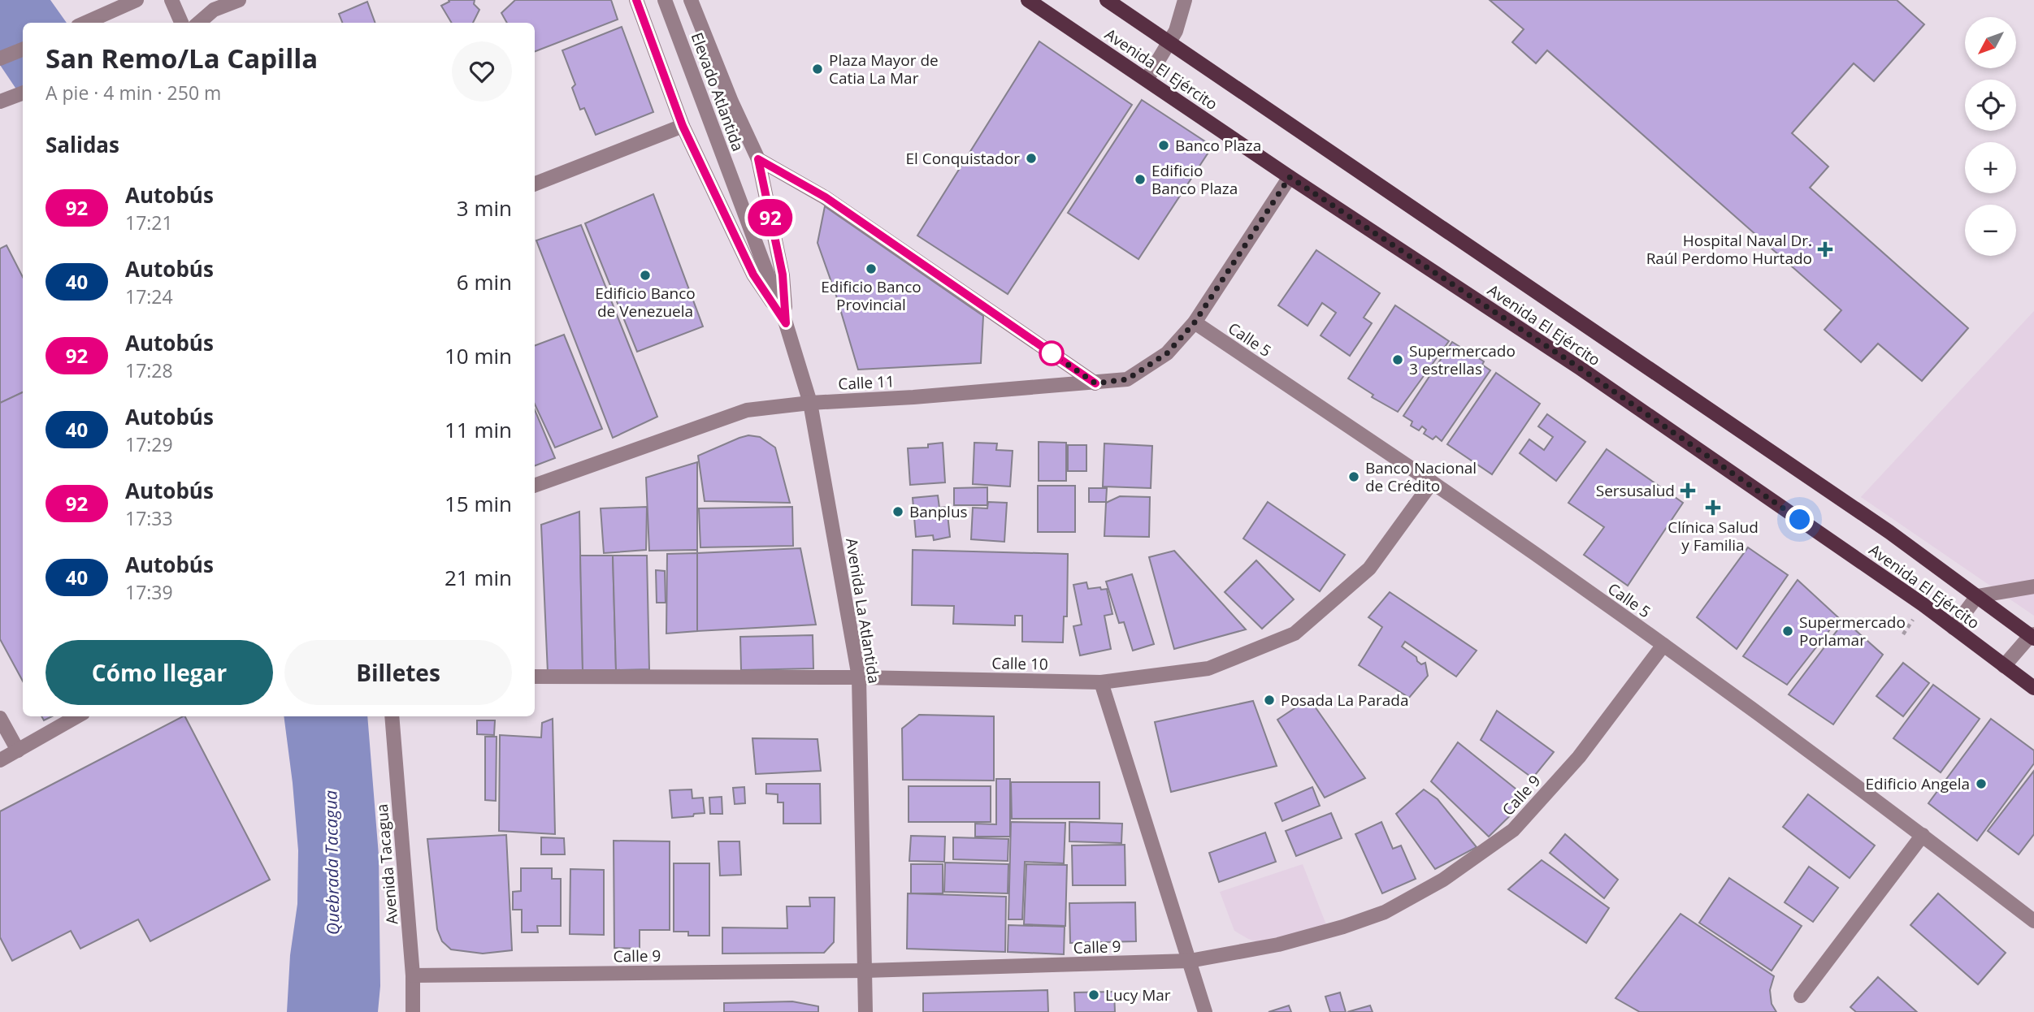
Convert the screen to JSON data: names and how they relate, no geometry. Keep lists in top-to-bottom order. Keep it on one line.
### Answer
{"streets":{"main road":["Avenida El Ejército"],"street":["Elevado Atlantida","Calle 5","Calle 11","Avenida La Atlantida","Calle 10","Calle 9","Avenida Tacagua"]},"crossings":[["Avenida El Ejército","Calle 11"],["Elevado Atlantida","Avenida La Atlantida"],["Calle 5","Calle 11"],["Calle 5","Calle 10"],["Calle 5","Calle 9"],["Calle 11","Avenida La Atlantida"],["Avenida La Atlantida","Calle 10"],["Avenida La Atlantida","Calle 9"],["Calle 9","Avenida Tacagua"]],"water":["Quebrada Tacagua"],"places":{"other":["Plaza Mayor de Catia La Mar","Banco Plaza","El Conquistador","Edificio Banco Plaza","Edificio Banco Provincial","Edificio Banco de Venezuela","Supermercado 3 estrellas","Banco Nacional de Crédito","Banplus","Supermercado Porlamar","Posada La Parada","Edificio Angela","Lucy Mar"],"health":["Hospital Naval Dr. Raúl Perdomo Hurtado","Sersusalud","Clínica Salud y Familia"]},"lines":["bus line 92"],"north":"bottom left","page":{"on_map":"92","map_buttons":["+","−"],"heading":[["San Remo/La Capilla","A pie · 4 min · 250 m"],"Salidas"],"list":[{"mark":"92","name":"Autobús","note":"17:21","value":"3 min"},{"mark":"40","name":"Autobús","note":"17:24","value":"6 min"},{"mark":"92","name":"Autobús","note":"17:28","value":"10 min"},{"mark":"40","name":"Autobús","note":"17:29","value":"11 min"},{"mark":"92","name":"Autobús","note":"17:33","value":"15 min"},{"mark":"40","name":"Autobús","note":"17:39","value":"21 min"}],"buttons":["Cómo llegar","Billetes"]}}
